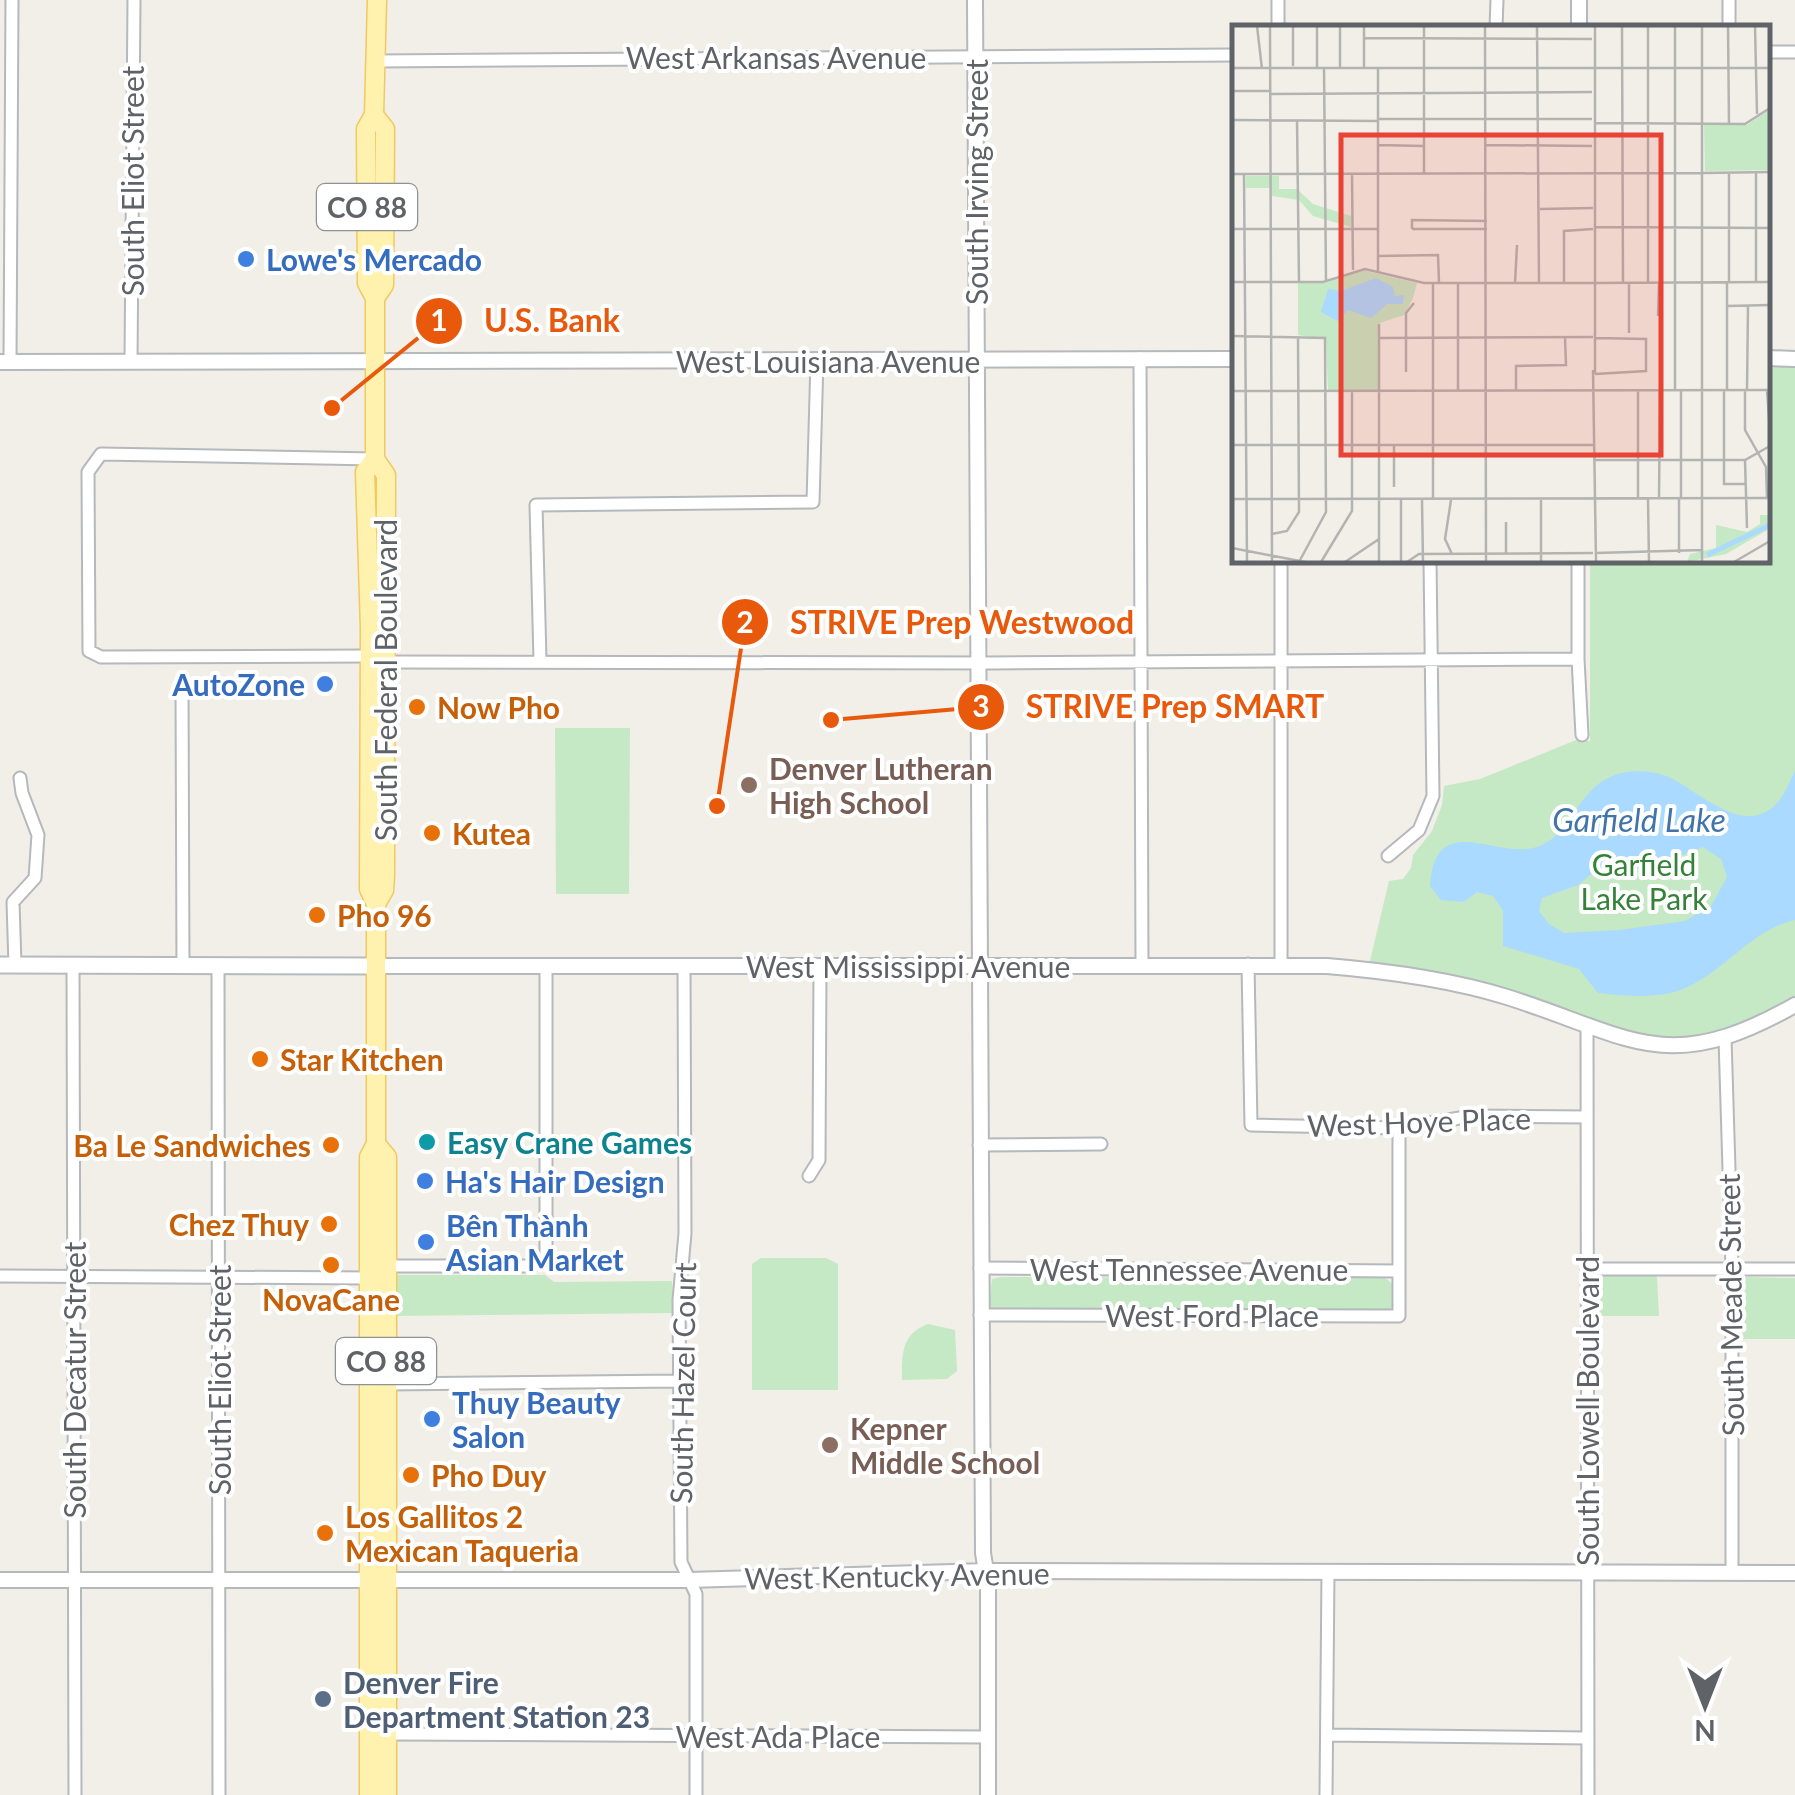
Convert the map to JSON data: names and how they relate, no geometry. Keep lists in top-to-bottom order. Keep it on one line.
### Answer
{"streets":{"main road":["CO 88","South Federal Boulevard","West Mississippi Avenue"],"street":["West Arkansas Avenue","South Eliot Street","South Irving Street","West Louisiana Avenue","West Hoye Place","West Tennessee Avenue","South Meade Street","West Ford Place","South Decatur Street","South Hazel Court","South Lowell Boulevard","West Kentucky Avenue","West Ada Place"]},"crossings":[["West Arkansas Avenue","South Irving Street"],["West Arkansas Avenue","South Federal Boulevard"],["South Eliot Street","West Louisiana Avenue"],["South Eliot Street","West Mississippi Avenue"],["South Eliot Street","West Kentucky Avenue"],["South Irving Street","West Louisiana Avenue"],["South Irving Street","West Mississippi Avenue"],["South Irving Street","West Tennessee Avenue"],["South Irving Street","West Ford Place"],["South Irving Street","West Kentucky Avenue"],["South Irving Street","West Ada Place"],["West Louisiana Avenue","South Federal Boulevard"],["South Federal Boulevard","West Mississippi Avenue"],["South Federal Boulevard","West Kentucky Avenue"],["South Federal Boulevard","West Ada Place"],["West Mississippi Avenue","West Hoye Place"],["West Mississippi Avenue","South Meade Street"],["West Mississippi Avenue","South Decatur Street"],["West Mississippi Avenue","South Hazel Court"],["West Mississippi Avenue","South Lowell Boulevard"],["West Hoye Place","South Lowell Boulevard"],["West Tennessee Avenue","West Ford Place"],["South Meade Street","West Kentucky Avenue"],["South Decatur Street","West Kentucky Avenue"],["South Hazel Court","West Kentucky Avenue"],["South Hazel Court","West Ada Place"],["South Lowell Boulevard","West Kentucky Avenue"]],"water":["Garfield Lake"],"parks":["Garfield Lake Park"],"places":["Lowe's Mercado","U.S. Bank","AutoZone","Now Pho","STRIVE Prep SMART","Denver Lutheran High School","STRIVE Prep Westwood","Kutea","Pho 96","Star Kitchen","Easy Crane Games","Ba Le Sandwiches","Ha's Hair Design","Chez Thuy","Bên Thành Asian Market","NovaCane","Thuy Beauty Salon","Kepner Middle School","Pho Duy","Los Gallitos 2 Mexican Taqueria","Denver Fire Department Station 23"],"north":"bottom"}
